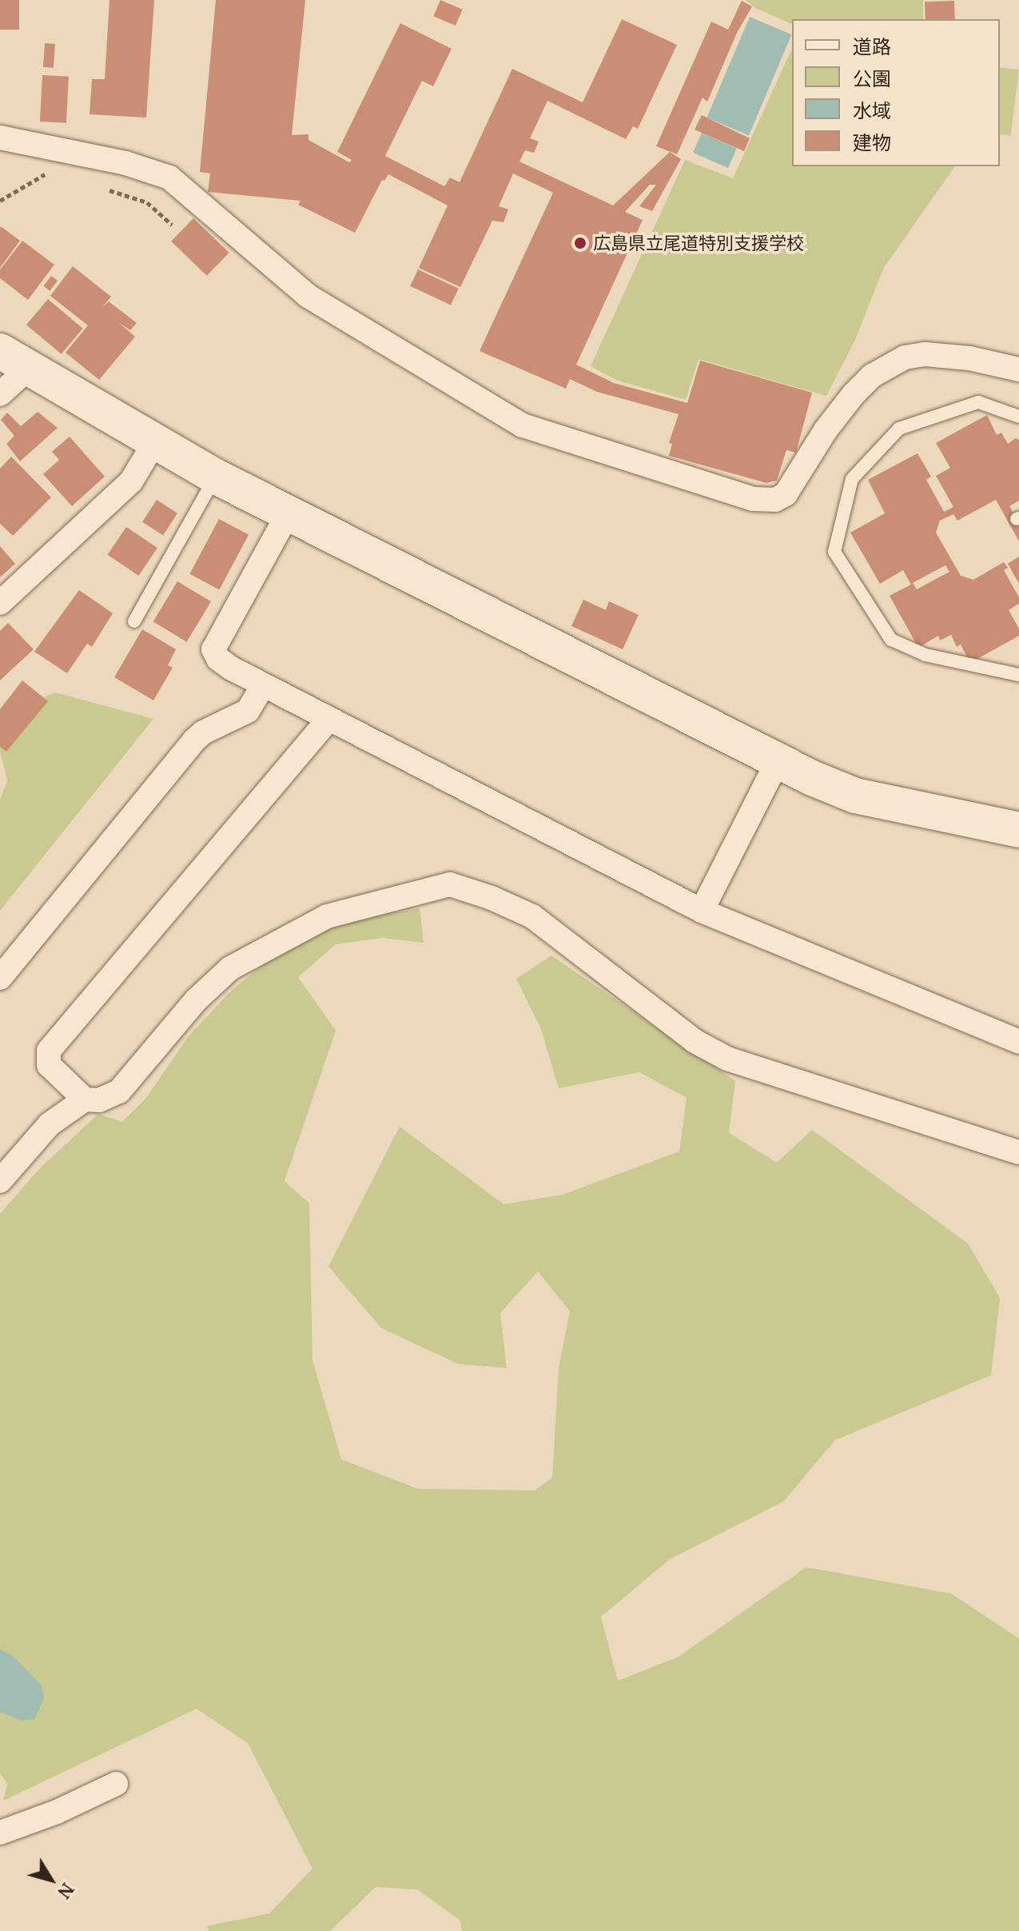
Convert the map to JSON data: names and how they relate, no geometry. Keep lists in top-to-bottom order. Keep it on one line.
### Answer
{"places":["広島県立尾道特別支援学校"],"legend":["道路","公園","水域","建物"],"north":"bottom right"}
